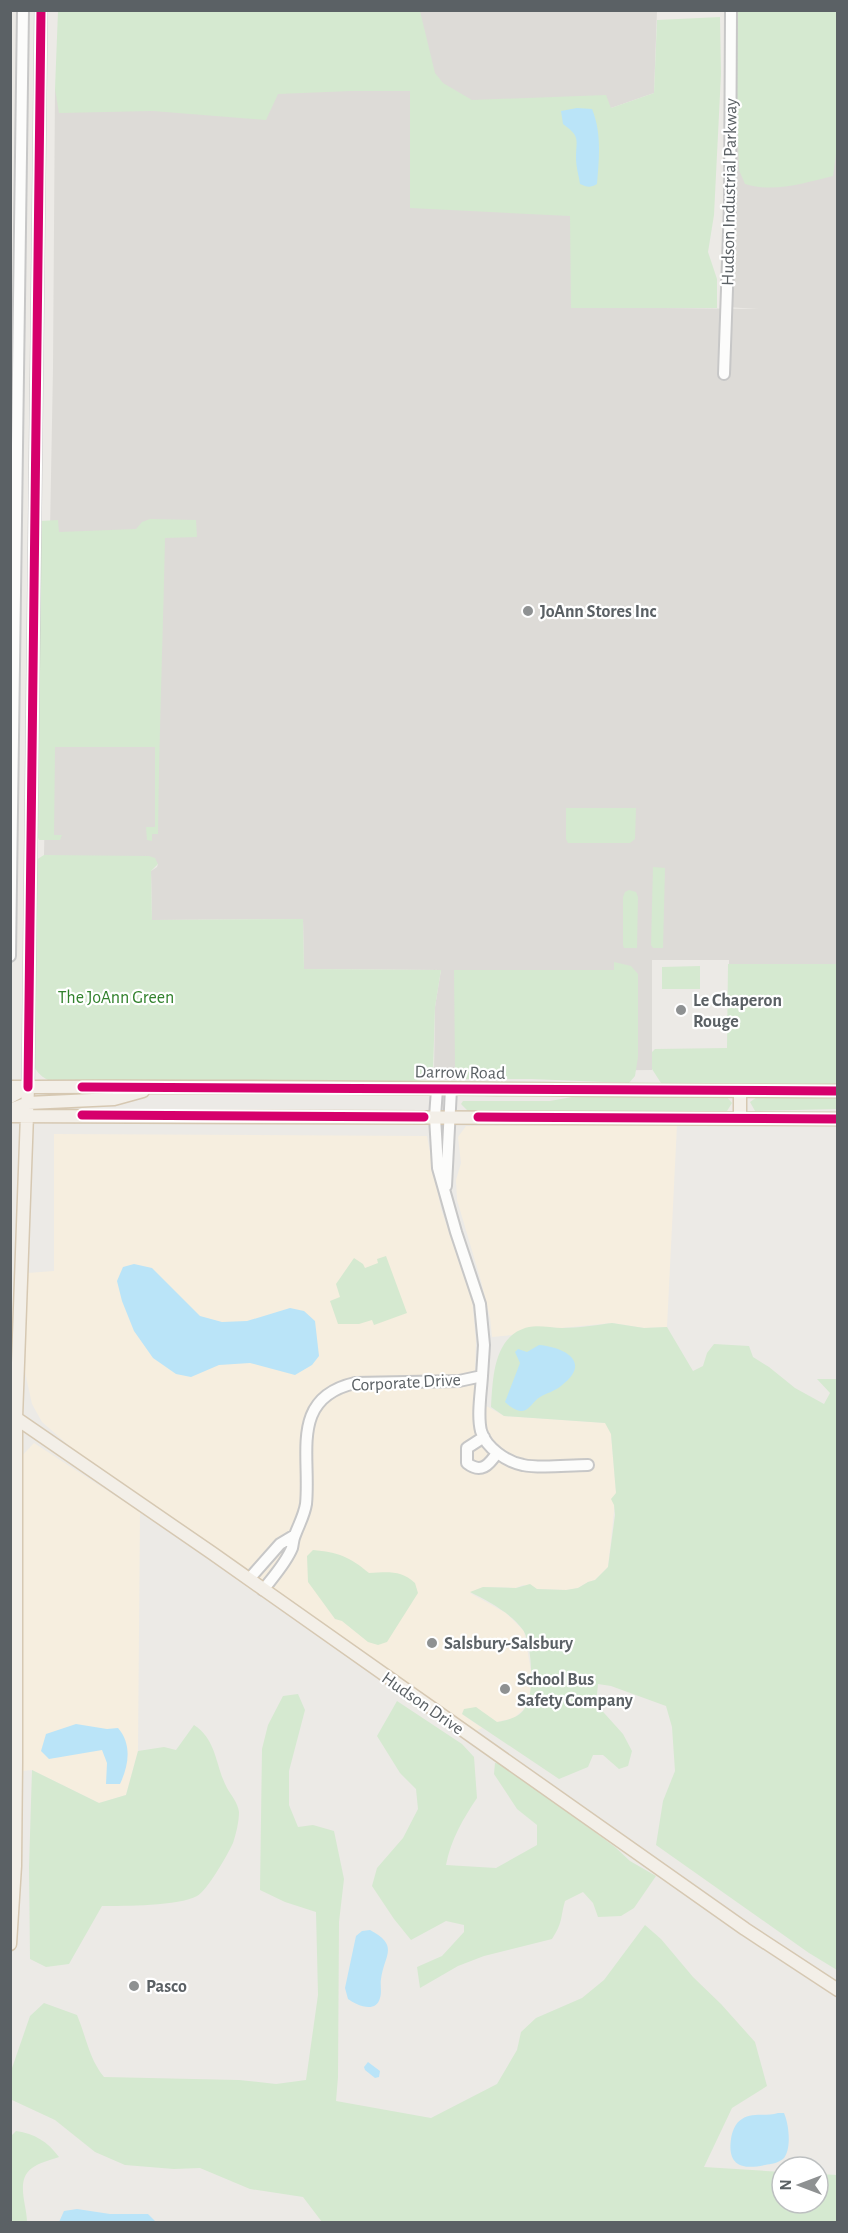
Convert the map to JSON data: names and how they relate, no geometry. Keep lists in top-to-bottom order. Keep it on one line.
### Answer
{"streets":{"main road":["Darrow Road","Hudson Drive"],"street":["Hudson Industrial Parkway","Corporate Drive"]},"crossings":[["Darrow Road","Corporate Drive"],["Corporate Drive","Hudson Drive"]],"parks":["The JoAnn Green"],"places":["JoAnn Stores Inc","Le Chaperon Rouge","Salsbury-Salsbury","School Bus Safety Company","Pasco"],"north":"left"}
